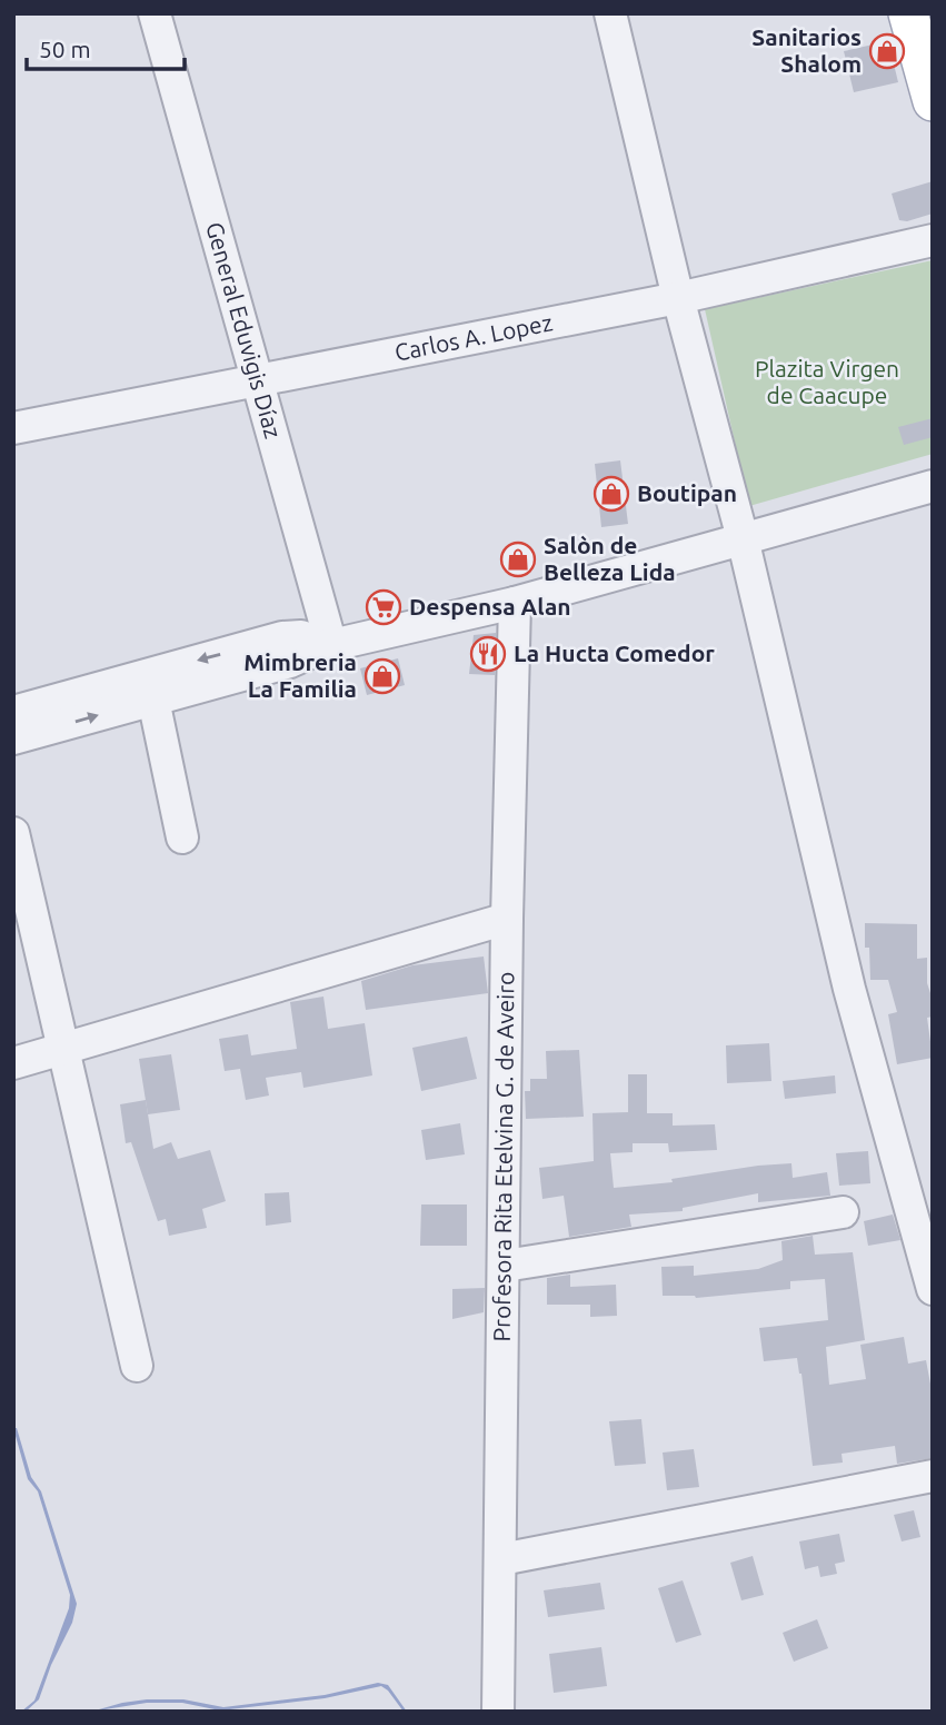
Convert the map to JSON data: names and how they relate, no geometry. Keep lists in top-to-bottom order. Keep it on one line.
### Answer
{"streets":{"street":["General Eduvigis Díaz","Carlos A. Lopez","Profesora Rita Etelvina G. de Aveiro"]},"crossings":[["General Eduvigis Díaz","Carlos A. Lopez"]],"parks":["Plazita Virgen de Caacupe"],"places":{"shop":["Sanitarios Shalom","Boutipan","Salòn de Belleza Lida","Mimbreria La Familia"],"supermarket":["Despensa Alan"],"restaurant":["La Hucta Comedor"]},"scale_bar":"50 m"}
